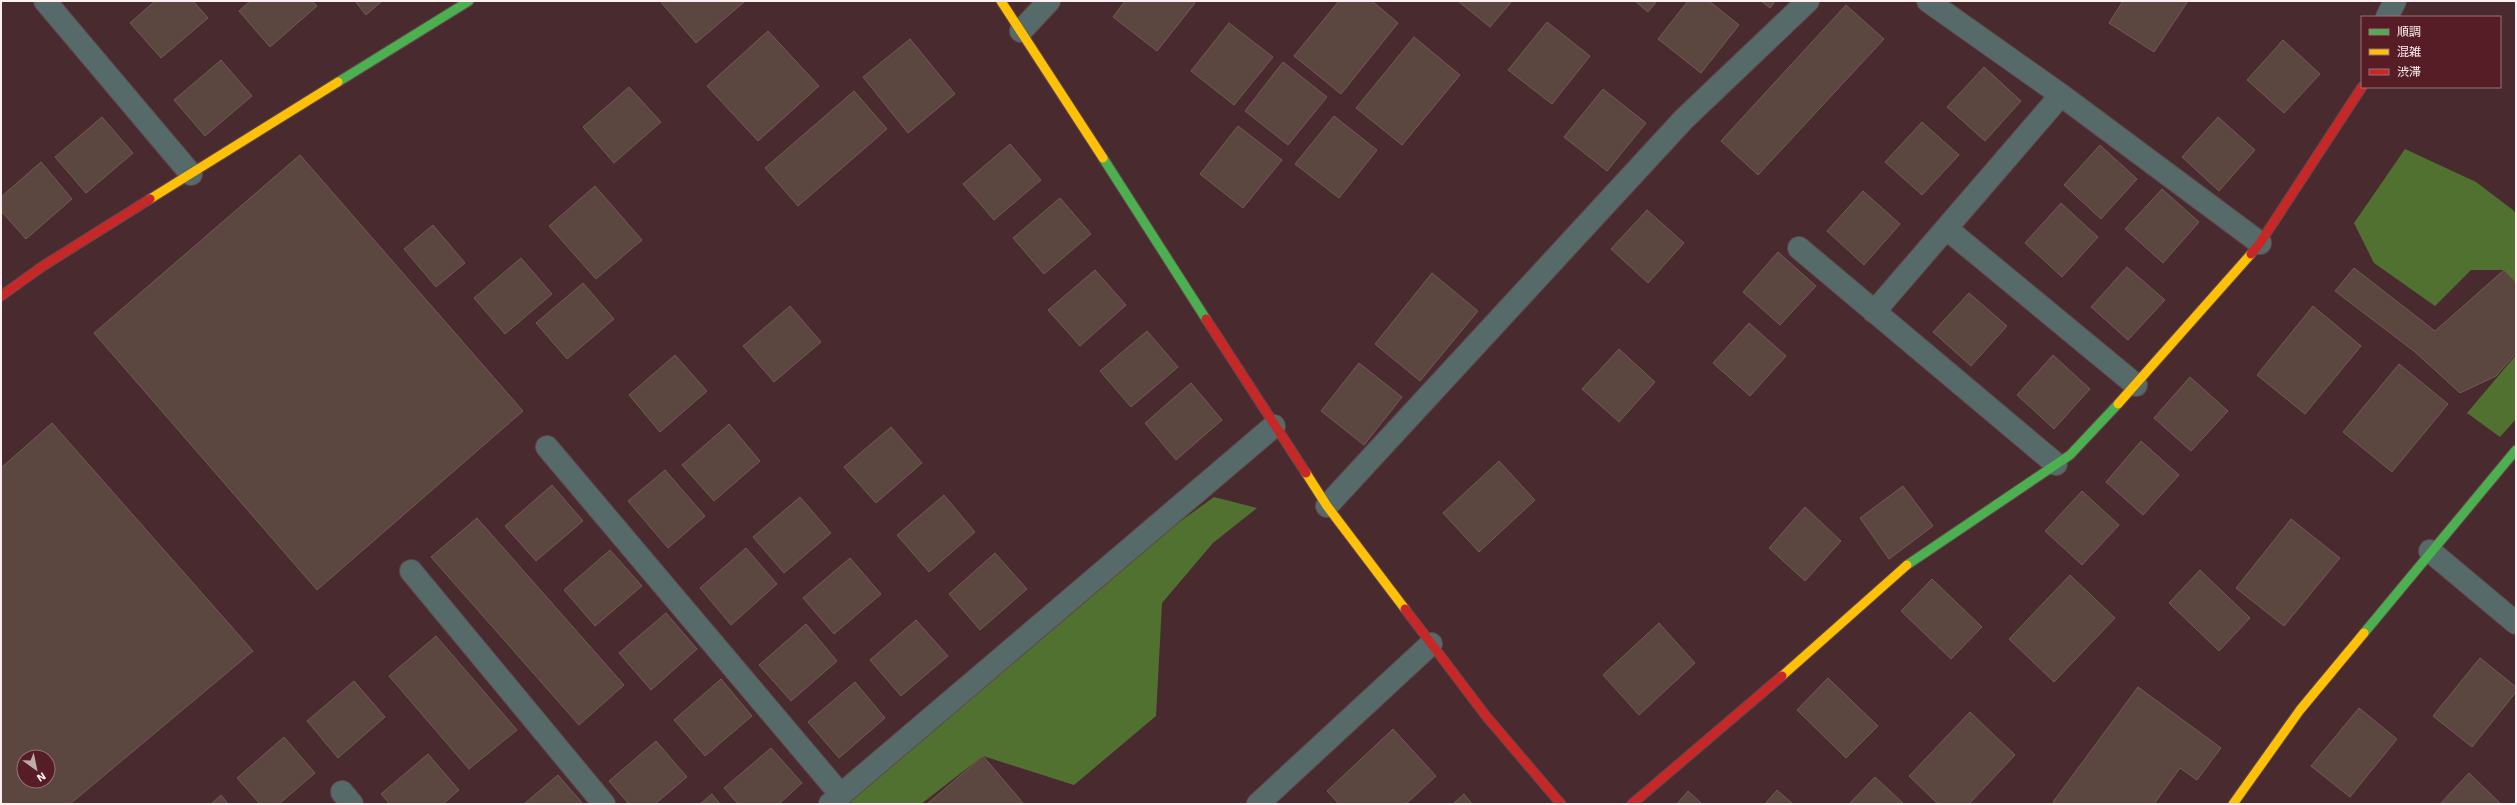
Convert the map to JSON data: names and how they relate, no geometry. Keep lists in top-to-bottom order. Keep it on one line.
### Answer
{"legend":["順調","混雑","渋滞"],"north":"bottom right"}
